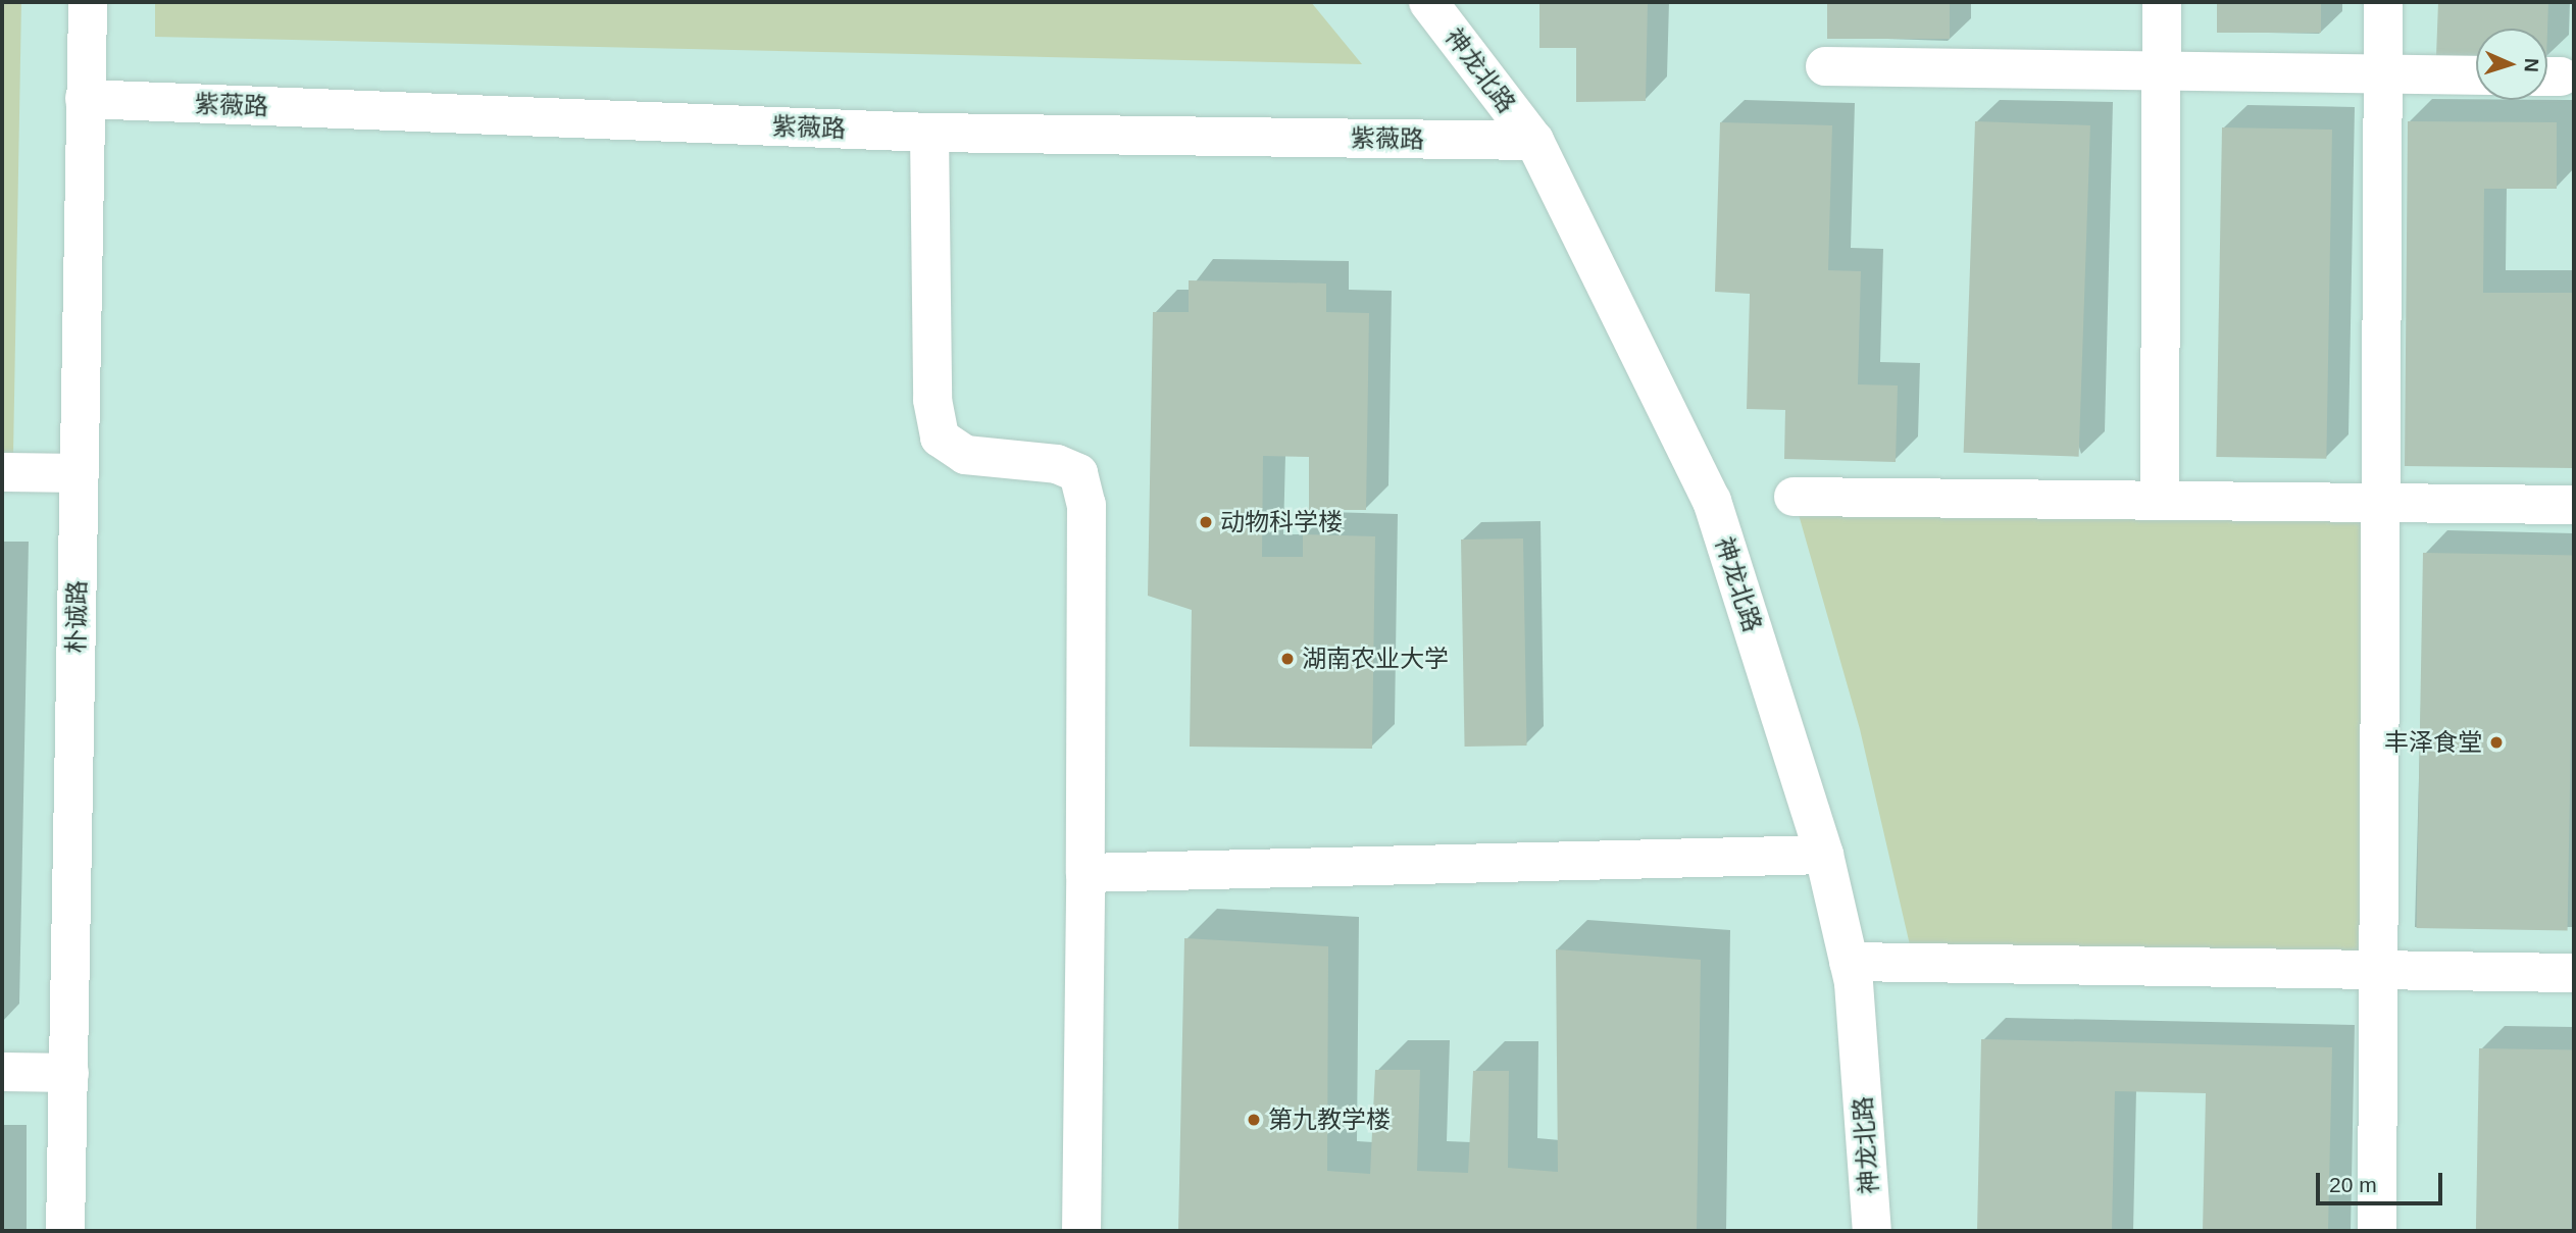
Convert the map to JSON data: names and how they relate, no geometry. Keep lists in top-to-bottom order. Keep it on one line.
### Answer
{"streets":{"street":["神龙北路","紫薇路","朴诚路"]},"crossings":[["神龙北路","紫薇路"],["紫薇路","朴诚路"]],"places":["动物科学楼","湖南农业大学","丰泽食堂","第九教学楼"],"scale_bar":"20 m","north":"right"}
